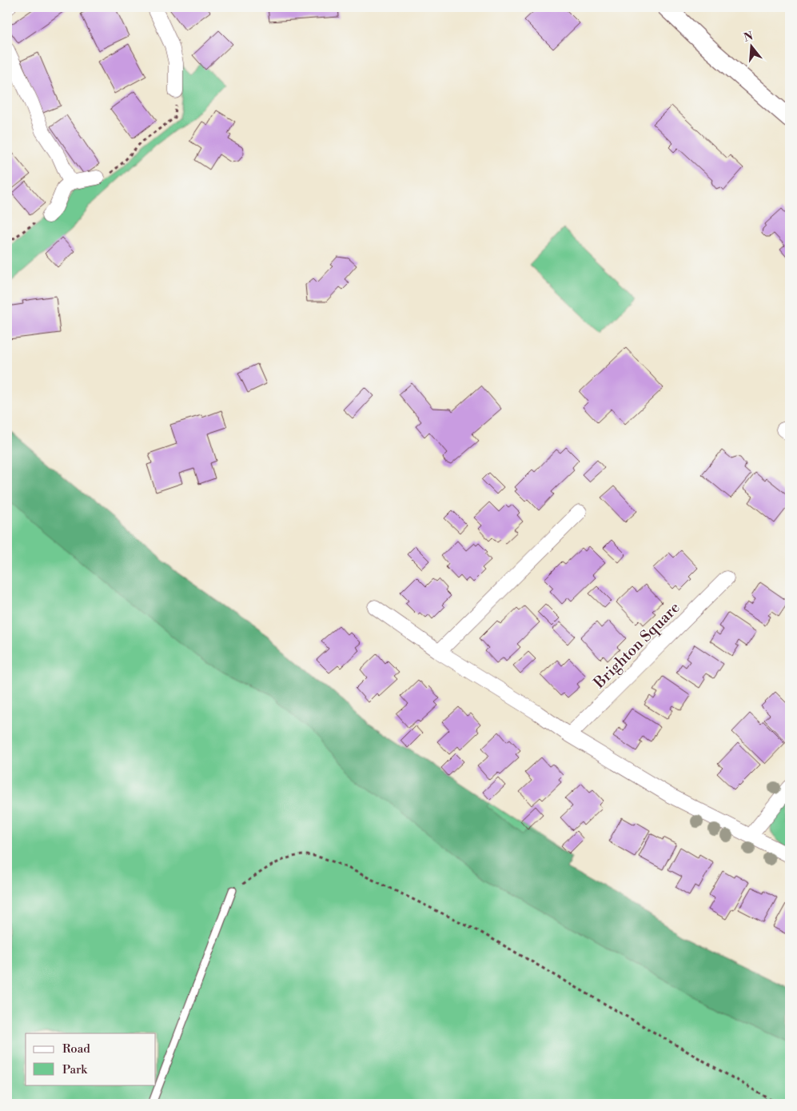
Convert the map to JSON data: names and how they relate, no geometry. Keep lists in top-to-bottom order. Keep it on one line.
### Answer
{"streets":{"street":["Brighton Square"]},"legend":["Road","Park"],"north":"top"}
